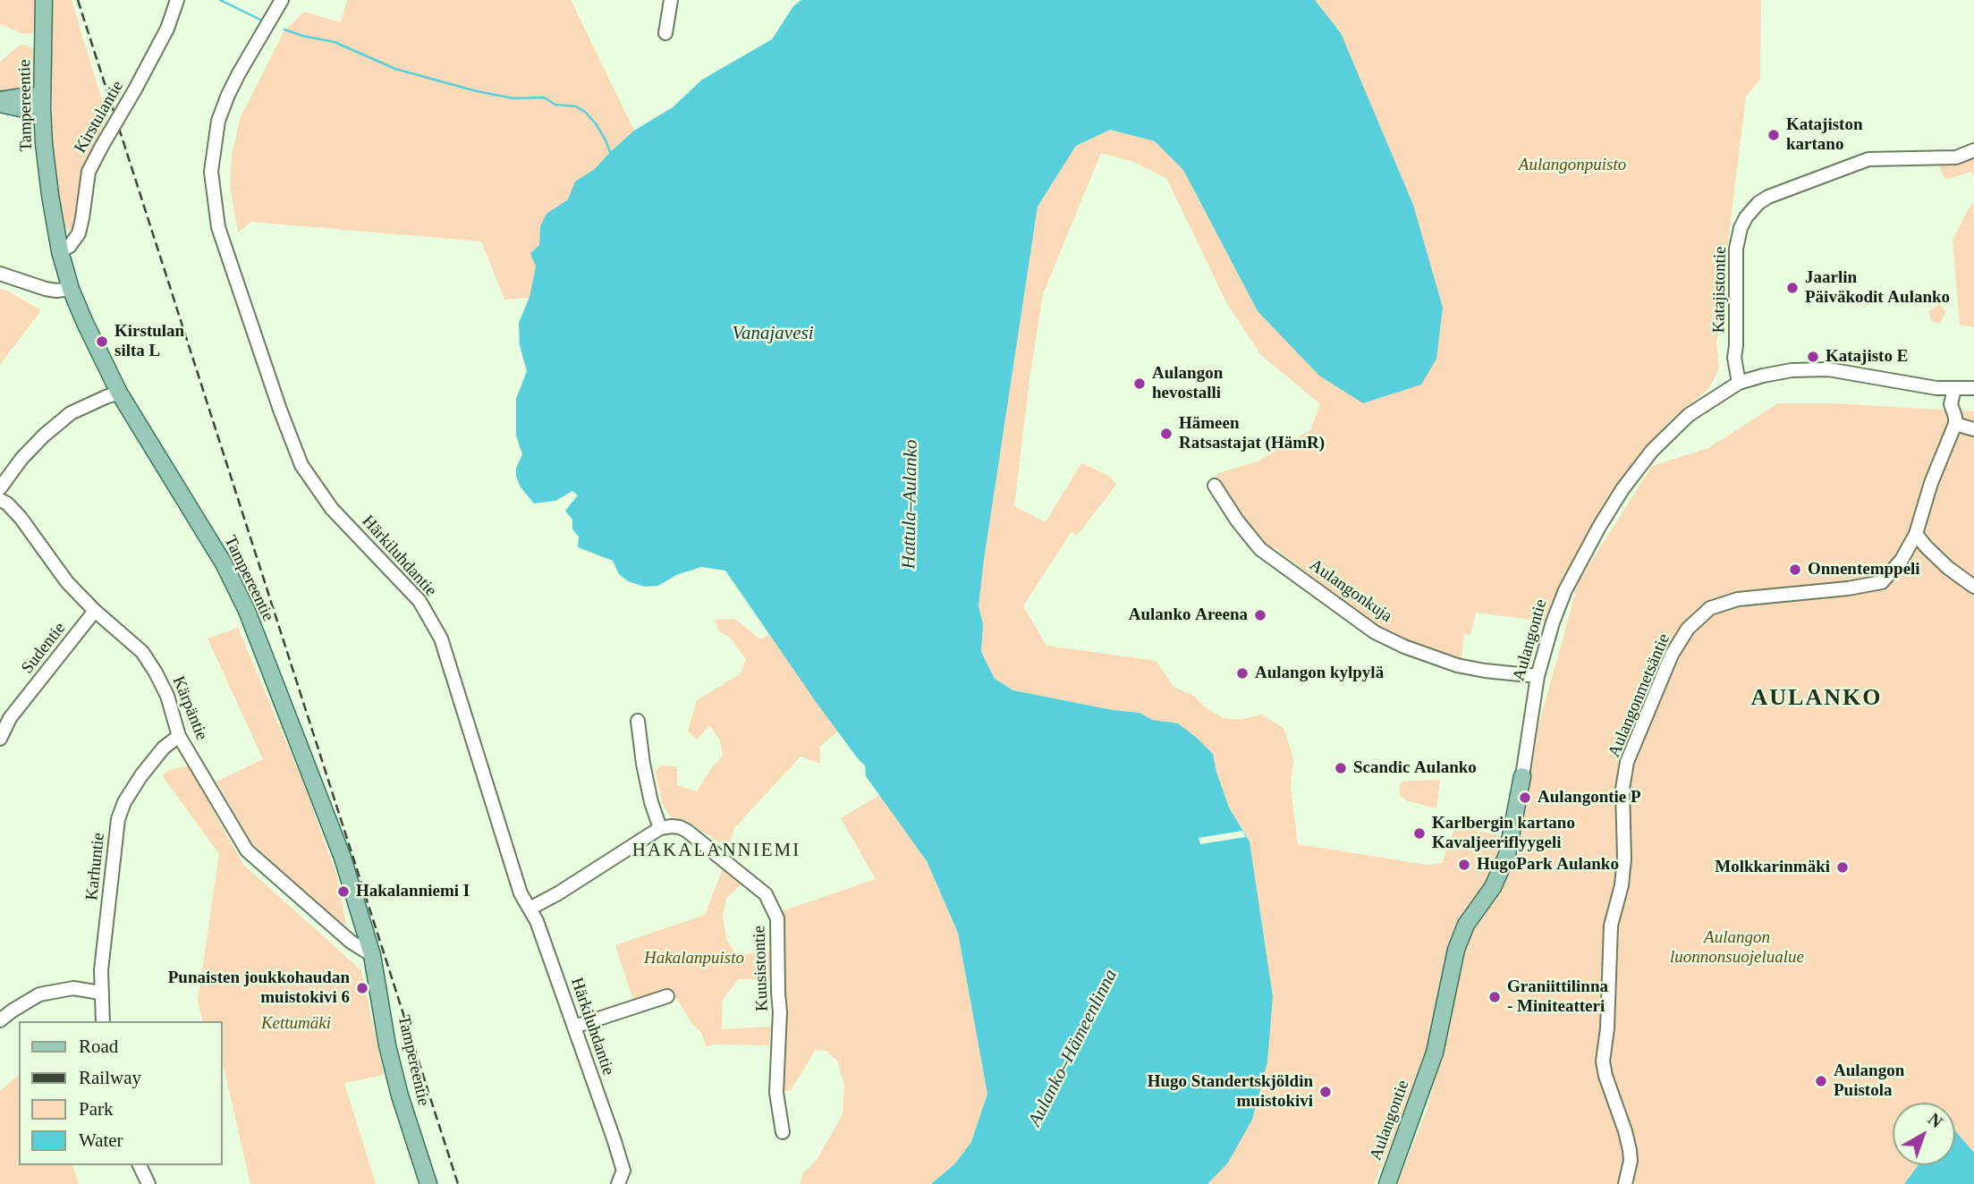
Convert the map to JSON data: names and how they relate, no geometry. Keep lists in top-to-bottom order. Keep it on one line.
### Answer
{"streets":{"main road":["Tampereentie","Aulangontie"],"street":["Kirstulantie","Katajistontie","Härkiluhdantie","Aulangonkuja","Sudentie","Aulangonmetsäntie","Kärpäntie","Karhuntie","Kuusistontie"]},"crossings":[["Tampereentie","Kirstulantie"],["Tampereentie","Kärpäntie"],["Katajistontie","Aulangontie"],["Aulangonkuja","Aulangontie"],["Sudentie","Kärpäntie"],["Kärpäntie","Karhuntie"]],"districts":["AULANKO","HAKALANNIEMI"],"water":["Vanajavesi","Hattula–Aulanko","Aulanko–Hämeenlinna"],"parks":["Aulangonpuisto","Aulangon luonnonsuojelualue","Hakalanpuisto","Kettumäki"],"places":["Katajiston kartano","Jaarlin Päiväkodit Aulanko","Kirstulan silta L","Katajisto E","Aulangon hevostalli","Hämeen Ratsastajat (HämR)","Onnentemppeli","Aulanko Areena","Aulangon kylpylä","Scandic Aulanko","Aulangontie P","Karlbergin kartano Kavaljeeriflyygeli","HugoPark Aulanko","Molkkarinmäki","Hakalanniemi I","Punaisten joukkohaudan muistokivi 6","Graniittilinna - Miniteatteri","Aulangon Puistola","Hugo Standertskjöldin muistokivi"],"legend":["Road","Railway","Park","Water"],"north":"top right"}
